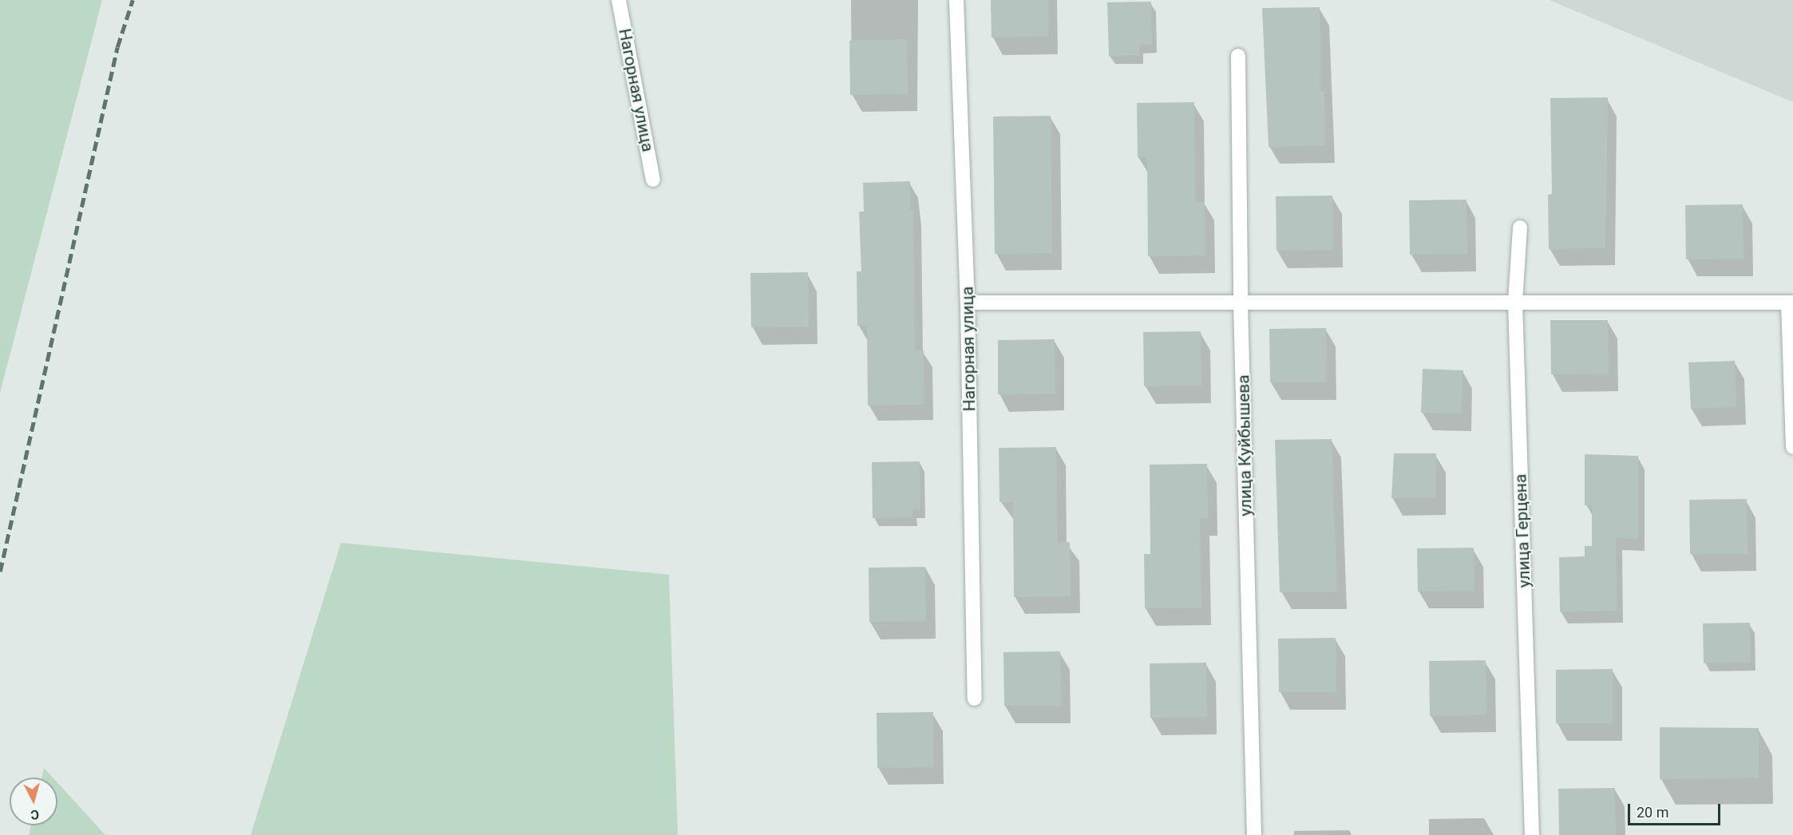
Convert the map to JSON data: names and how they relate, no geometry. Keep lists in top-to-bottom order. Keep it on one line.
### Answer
{"streets":{"street":["Нагорная улица","улица Куйбышева","улица Герцена"]},"scale_bar":"20 m","north":"bottom"}
